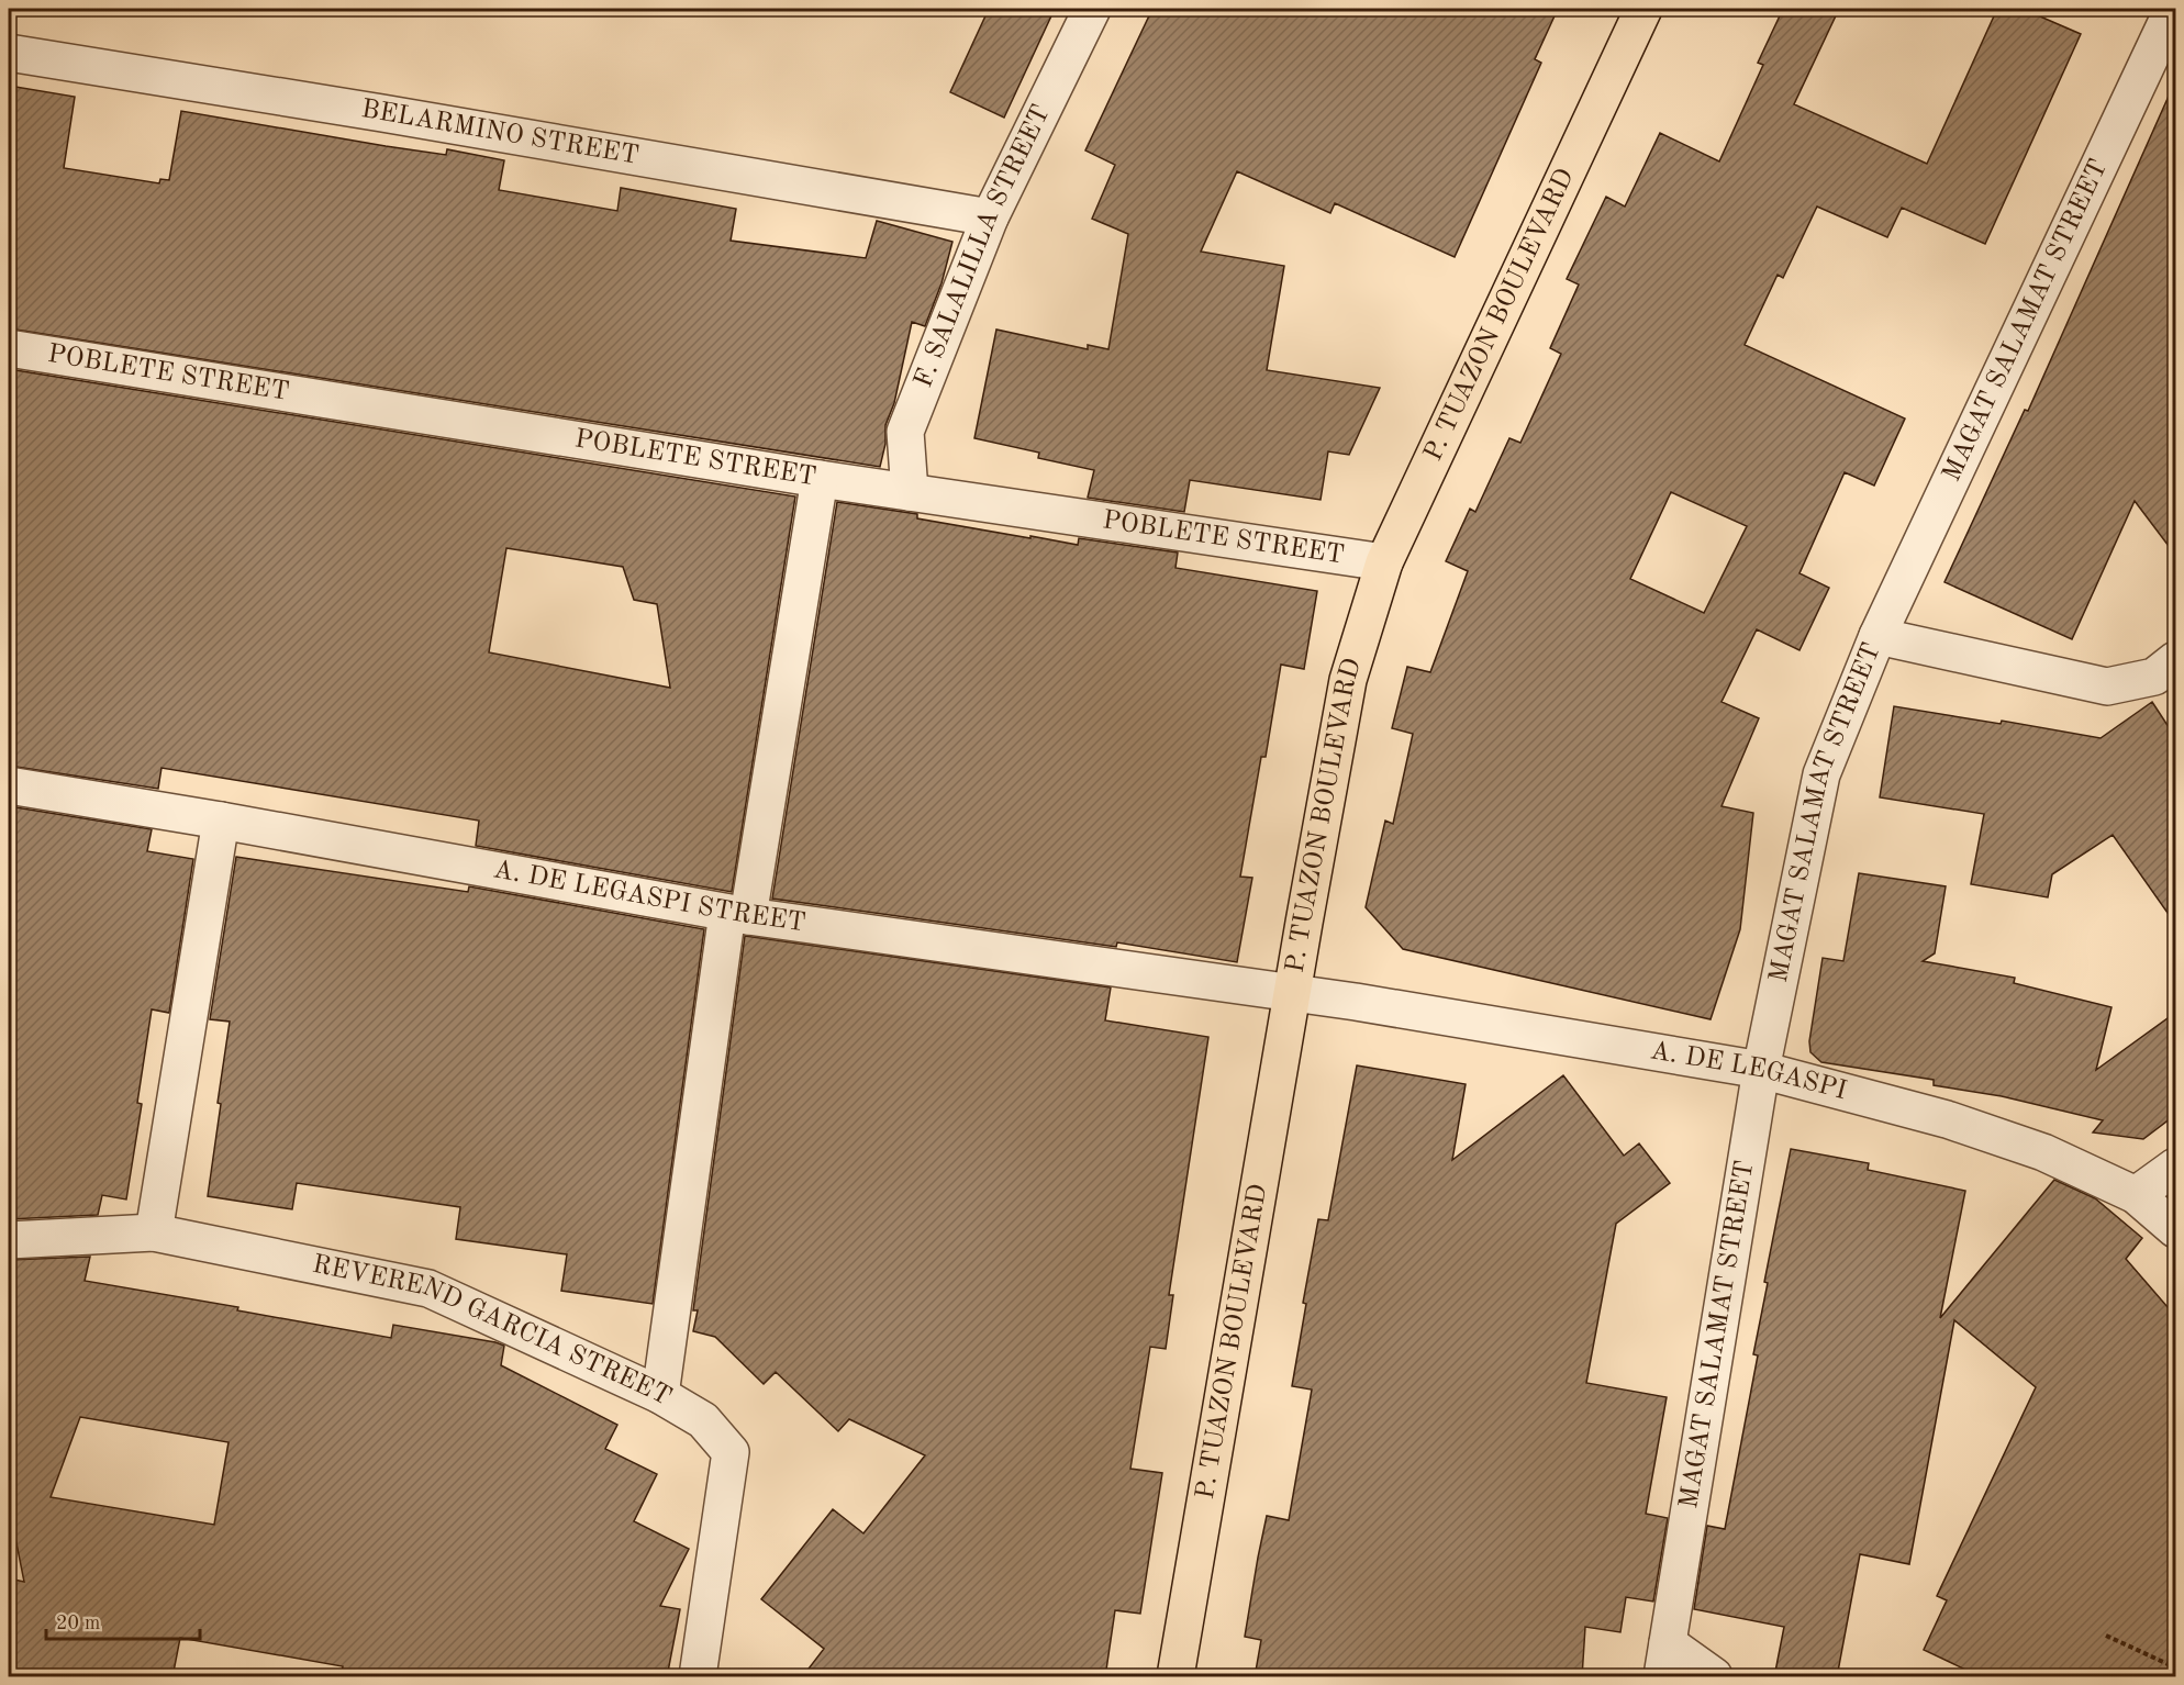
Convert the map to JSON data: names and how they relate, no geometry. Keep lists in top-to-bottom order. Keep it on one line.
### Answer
{"streets":{"main road":["P. TUAZON BOULEVARD"],"street":["BELARMINO STREET","F. SALALILLA STREET","MAGAT SALAMAT STREET","POBLETE STREET","A. DE LEGASPI STREET","A. DE LEGASPI","REVEREND GARCIA STREET"]},"crossings":[["BELARMINO STREET","F. SALALILLA STREET"],["F. SALALILLA STREET","POBLETE STREET"],["P. TUAZON BOULEVARD","POBLETE STREET"],["P. TUAZON BOULEVARD","A. DE LEGASPI STREET"],["P. TUAZON BOULEVARD","A. DE LEGASPI"],["MAGAT SALAMAT STREET","A. DE LEGASPI"],["A. DE LEGASPI STREET","A. DE LEGASPI"]],"scale_bar":"20 m"}
